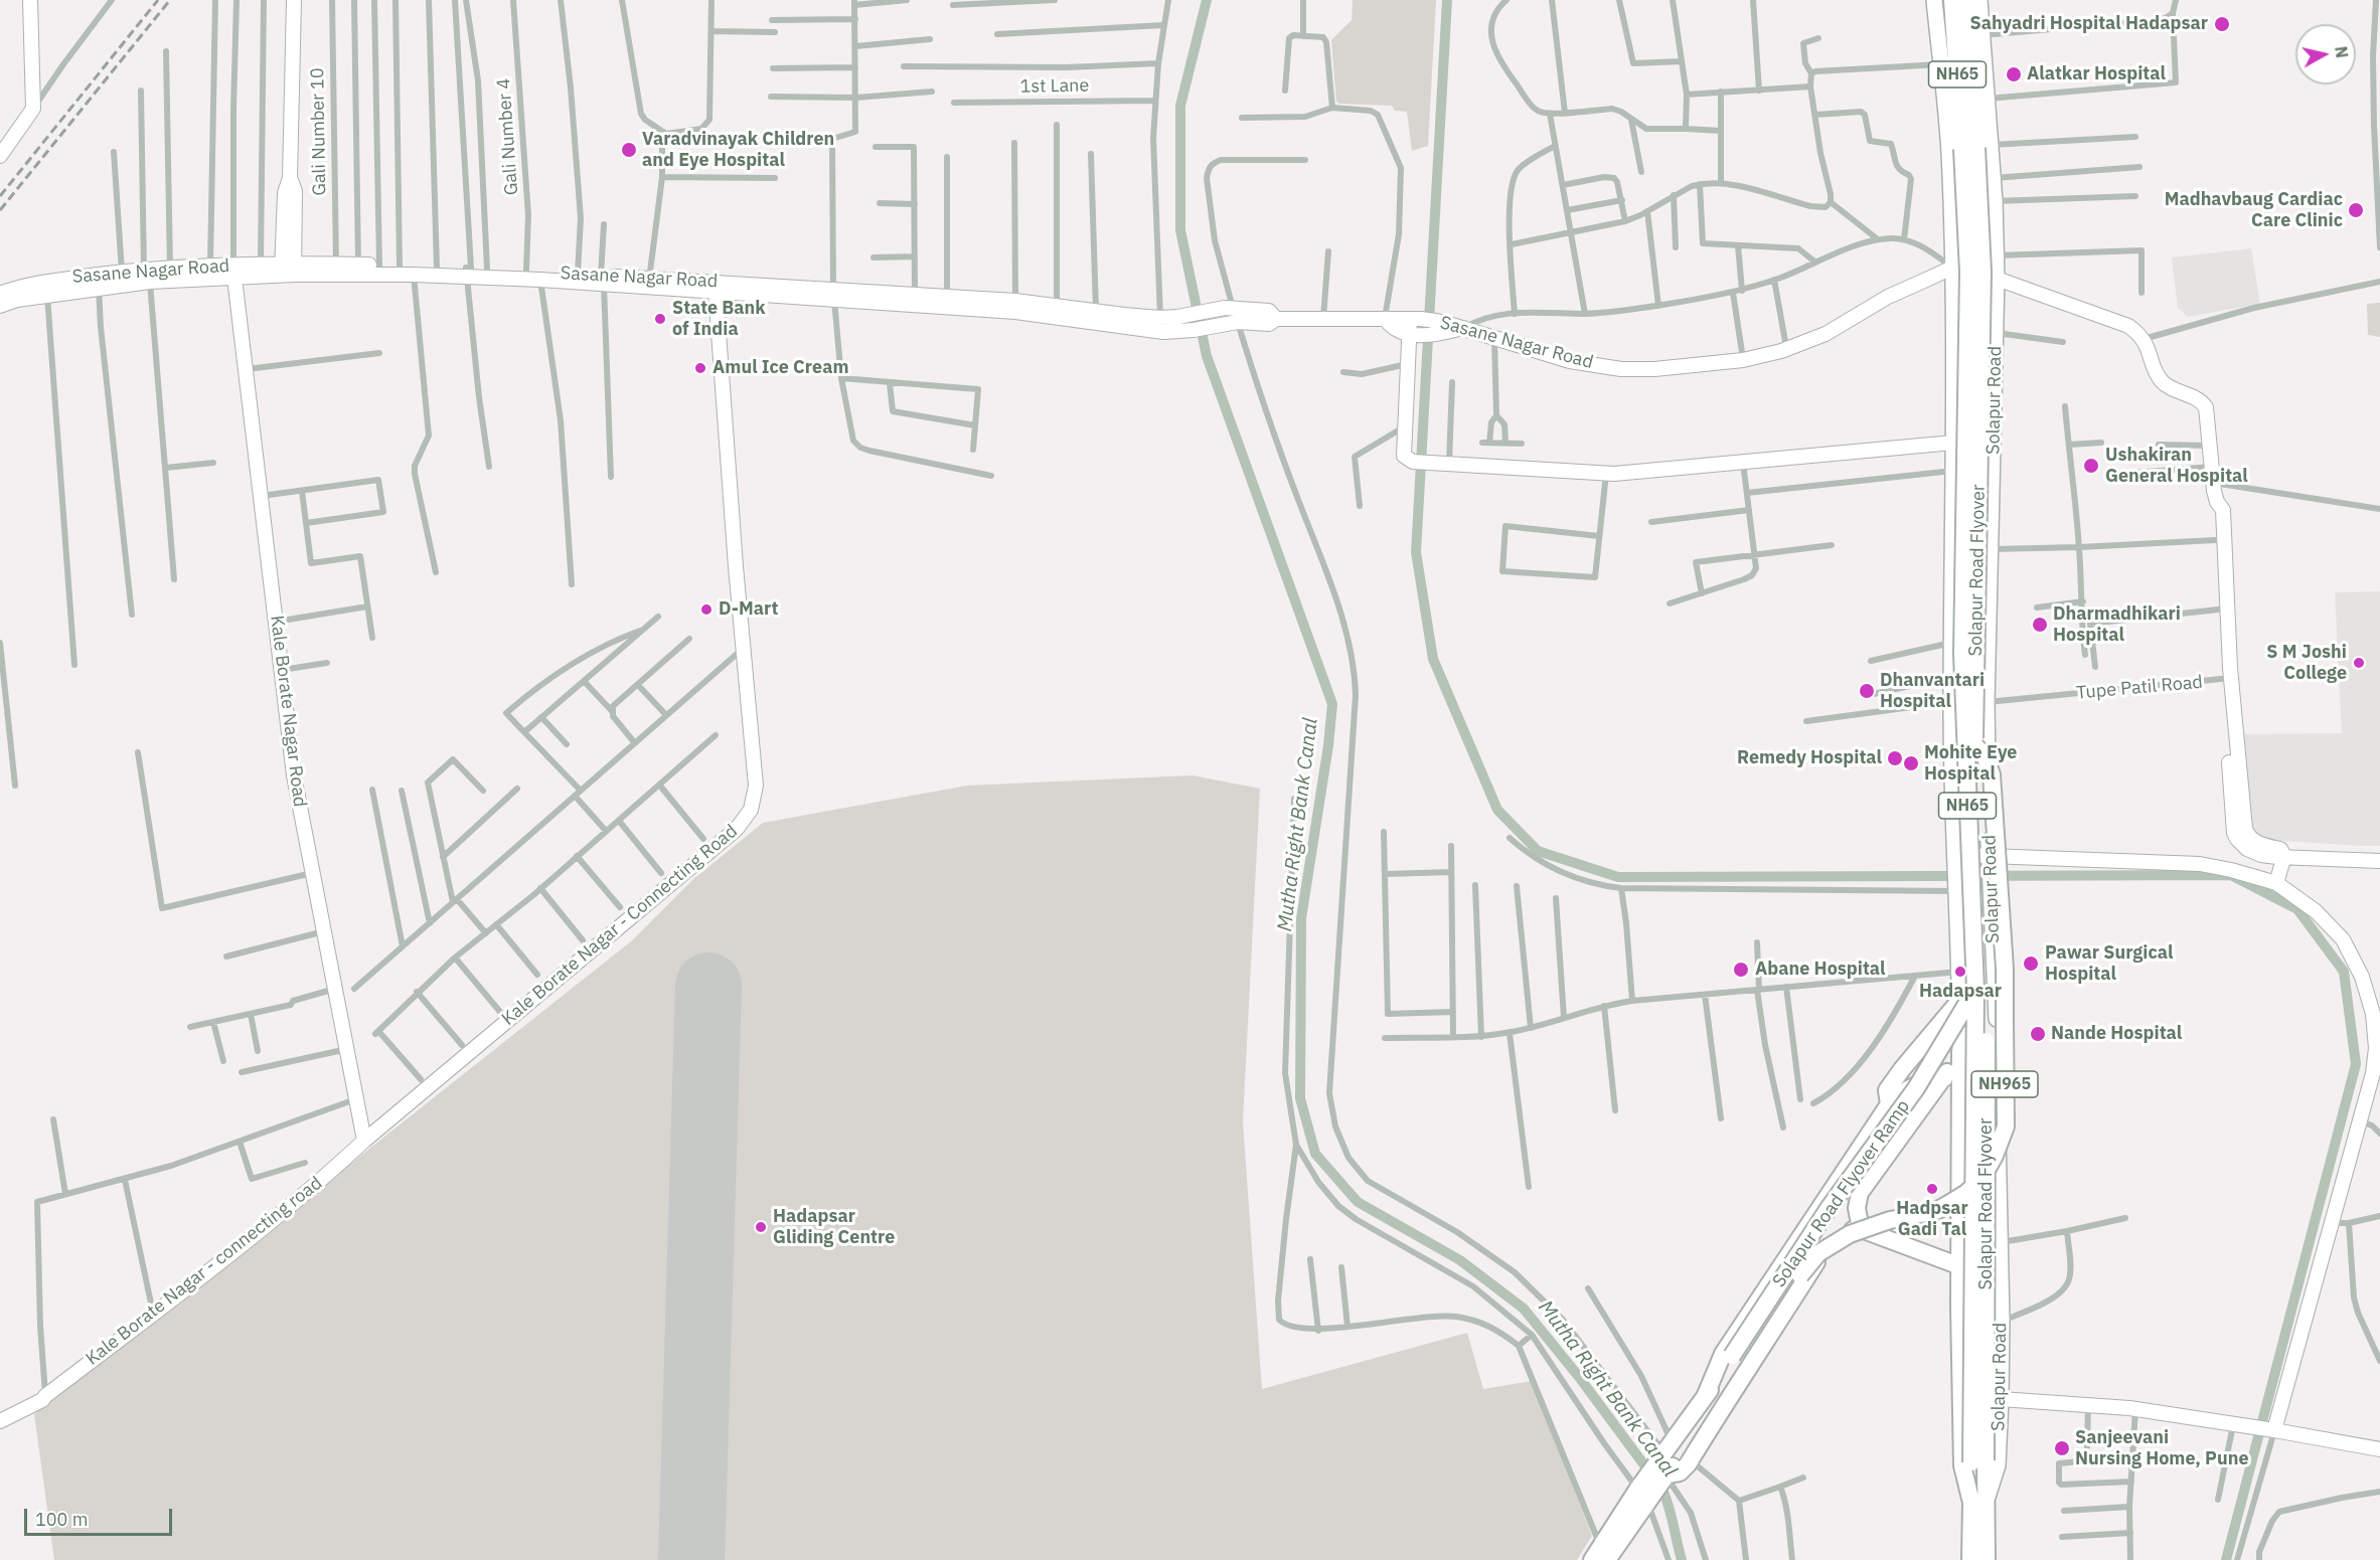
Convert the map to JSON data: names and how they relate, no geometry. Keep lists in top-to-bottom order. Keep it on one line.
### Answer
{"streets":{"highway":["NH65","Solapur Road","Solapur Road Flyover","NH965","Solapur Road Flyover Ramp"],"street":["1st Lane","Gali Number 10","Gali Number 4","Sasane Nagar Road","Tupe Patil Road","Kale Borate Nagar Road","Kale Borate Nagar - Connecting Road","Kale Borate Nagar - connecting road"]},"crossings":[["Gali Number 10","Sasane Nagar Road"],["Gali Number 4","Sasane Nagar Road"],["Sasane Nagar Road","Solapur Road"],["Sasane Nagar Road","Kale Borate Nagar Road"],["Sasane Nagar Road","Kale Borate Nagar - Connecting Road"],["Solapur Road","Solapur Road Flyover"],["Solapur Road","Tupe Patil Road"],["Solapur Road Flyover","NH965"],["Solapur Road Flyover","Solapur Road Flyover Ramp"],["Kale Borate Nagar Road","Kale Borate Nagar - Connecting Road"],["Kale Borate Nagar Road","Kale Borate Nagar - connecting road"],["Kale Borate Nagar - Connecting Road","Kale Borate Nagar - connecting road"],["NH965","Solapur Road Flyover Ramp"]],"water":["Mutha Right Bank Canal"],"places":["Sahyadri Hospital Hadapsar","Alatkar Hospital","Varadvinayak Children and Eye Hospital","Madhavbaug Cardiac Care Clinic","State Bank of India","Amul Ice Cream","Ushakiran General Hospital","D-Mart","Dharmadhikari Hospital","S M Joshi College","Dhanvantari Hospital","Remedy Hospital","Mohite Eye Hospital","Pawar Surgical Hospital","Abane Hospital","Hadapsar","Nande Hospital","Hadpsar Gadi Tal","Hadapsar Gliding Centre","Sanjeevani Nursing Home, Pune"],"scale_bar":"100 m","north":"right"}
